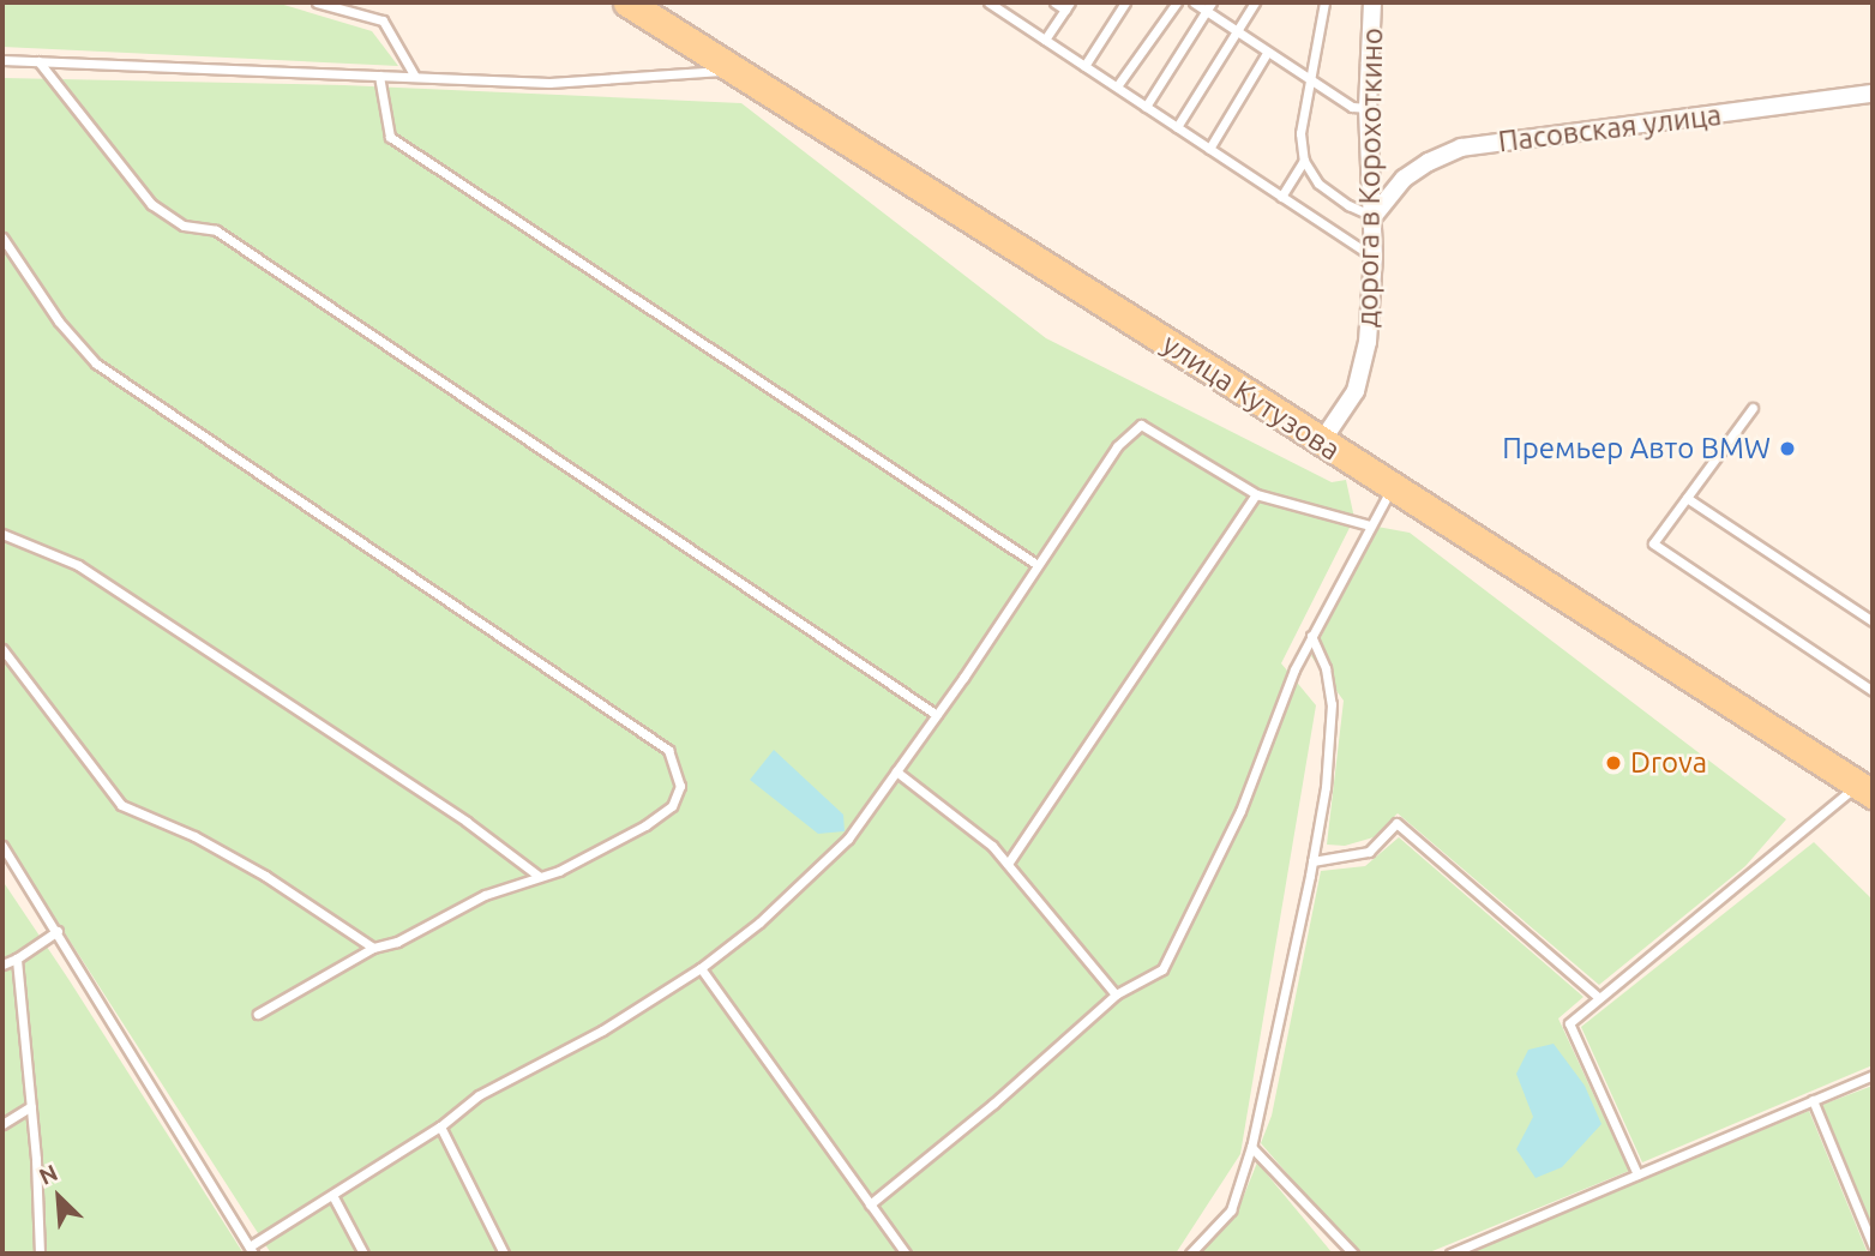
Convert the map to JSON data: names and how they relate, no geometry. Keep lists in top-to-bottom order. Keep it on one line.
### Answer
{"streets":{"main road":["улица Кутузова"],"street":["Пасовская улица","дорога в Корохоткино"]},"crossings":[["Пасовская улица","дорога в Корохоткино"],["дорога в Корохоткино","улица Кутузова"]],"places":["Премьер Авто BMW","Drova"],"north":"top left"}
